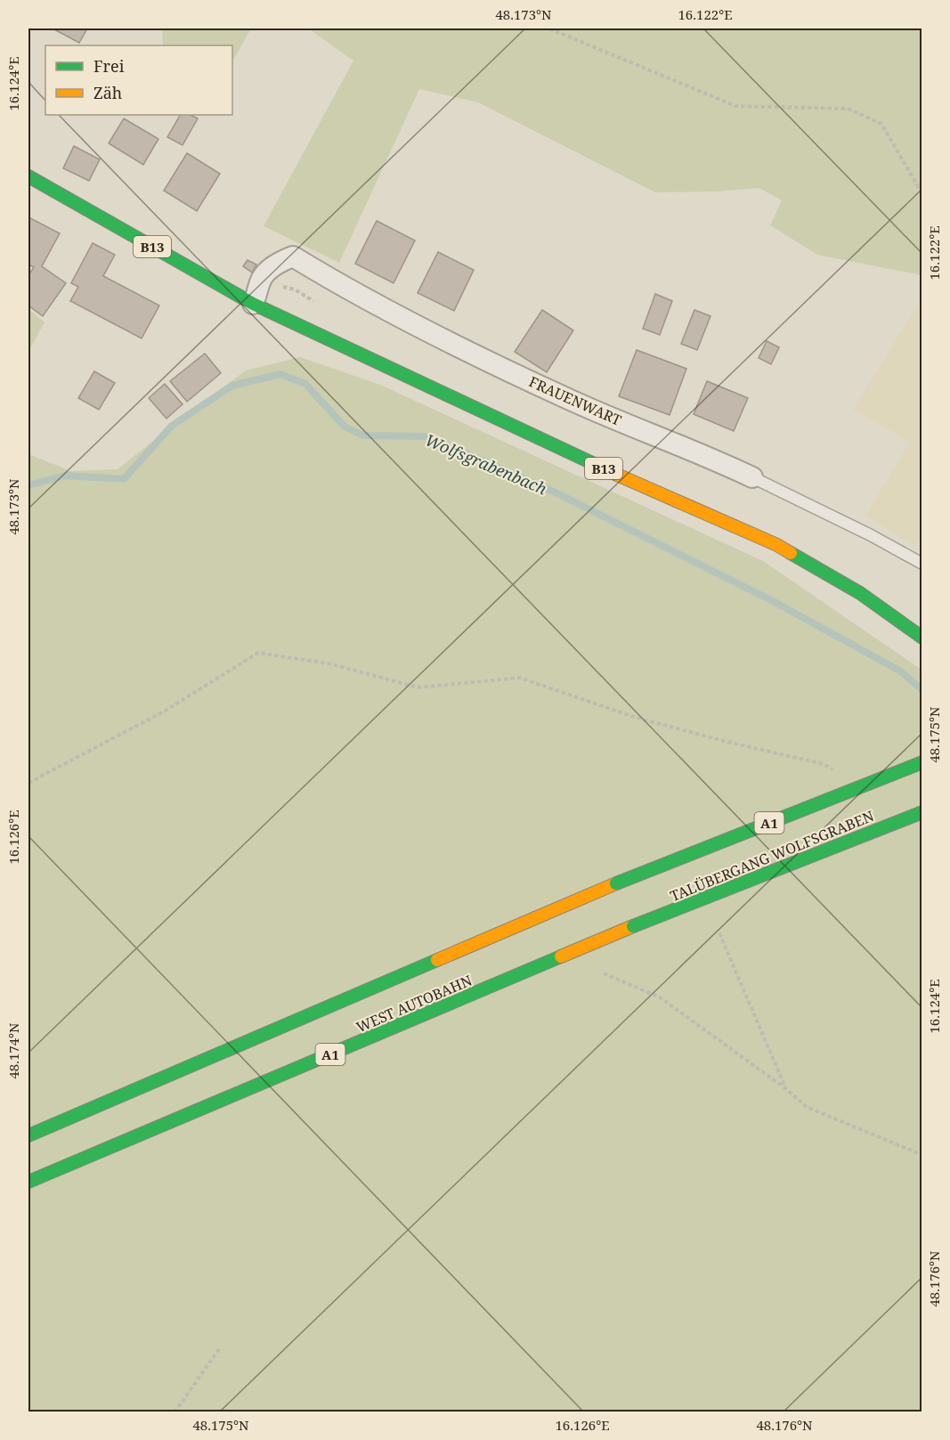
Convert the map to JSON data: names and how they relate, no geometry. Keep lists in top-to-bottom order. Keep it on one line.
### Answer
{"streets":{"main road":["B13","A1","TALÜBERGANG WOLFSGRABEN","WEST AUTOBAHN"],"street":["FRAUENWART"]},"crossings":[["B13","FRAUENWART"],["TALÜBERGANG WOLFSGRABEN","WEST AUTOBAHN"]],"water":["Wolfsgrabenbach"],"legend":["Frei","Zäh"],"coordinates":["48.173°N","16.122°E","16.124°E","48.175°N","16.126°E","48.174°N","48.176°N"]}
